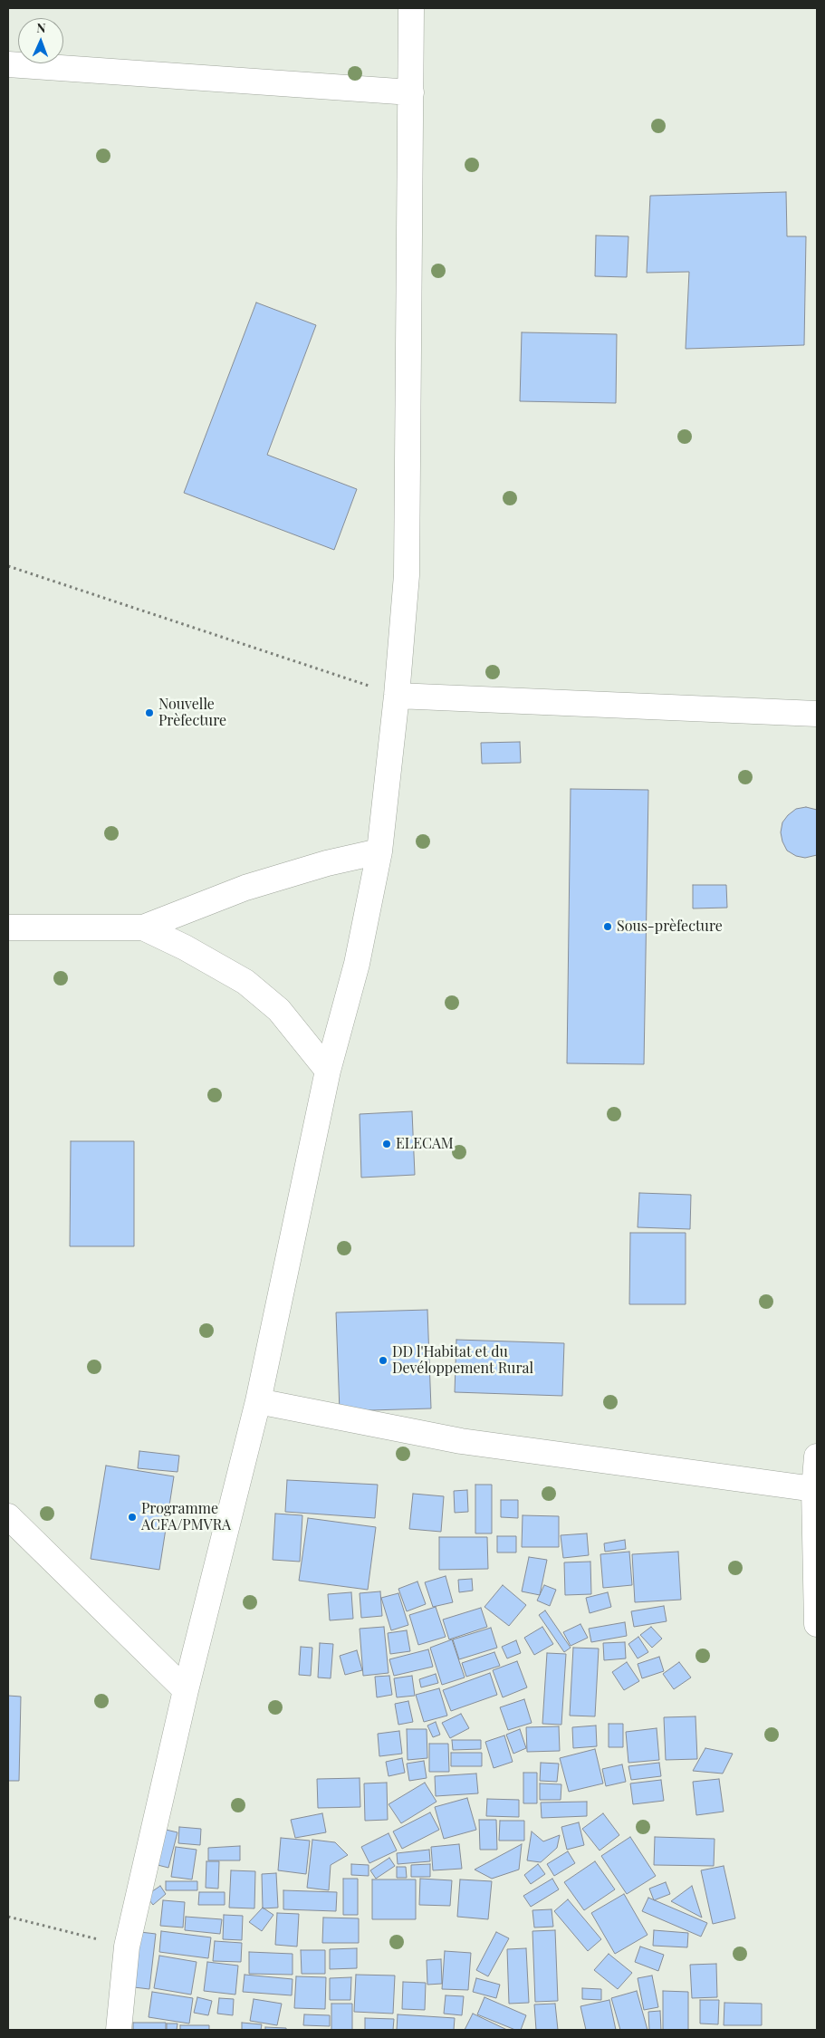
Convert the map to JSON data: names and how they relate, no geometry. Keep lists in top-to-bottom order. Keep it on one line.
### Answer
{"places":["Nouvelle Prèfecture","Sous-prèfecture","ELECAM","DD l'Habitat et du Devéloppement Rural","Programme ACFA/PMVRA"],"north":"top"}
